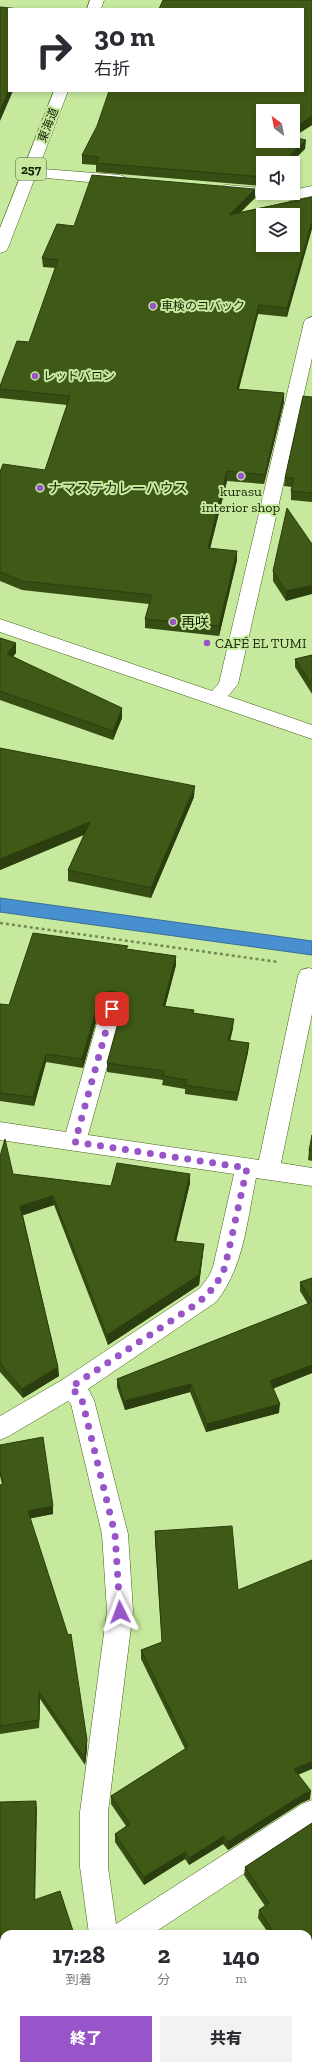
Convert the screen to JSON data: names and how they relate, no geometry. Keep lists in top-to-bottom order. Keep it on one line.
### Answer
{"streets":{"main road":["東海道","257"]},"places":["車検のコバック","レッドバロン","kurasu interior shop","ナマステカレーハウス","再咲","CAFÉ EL TUMI"],"north":"top left","page":{"turn":["30 m","右折"],"eta":["17:28","到着","2","分","140","m"],"buttons":["終了","共有"]}}
